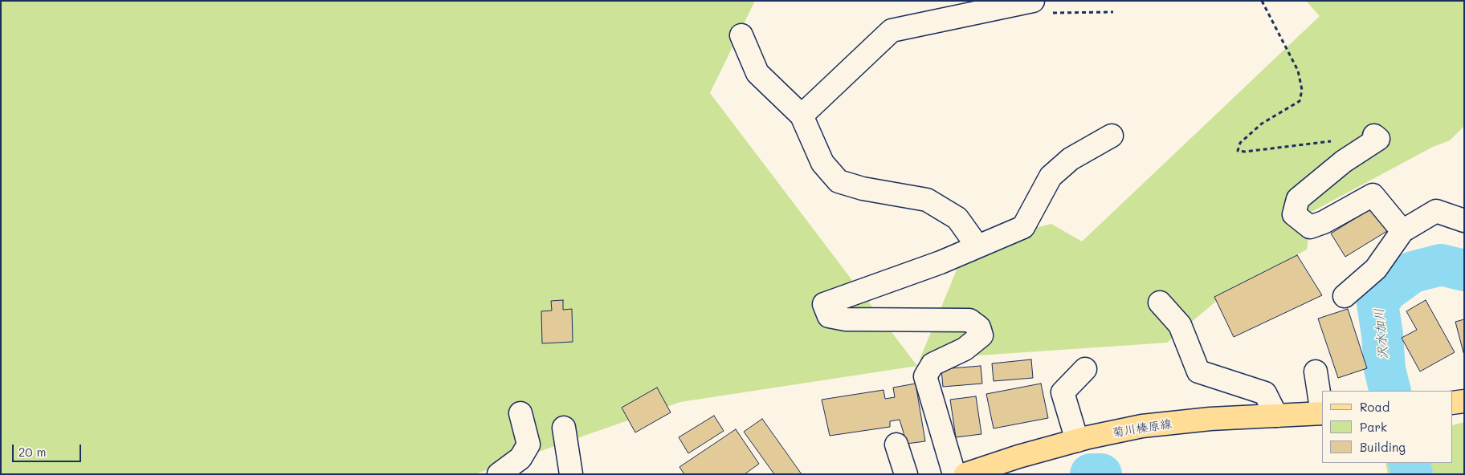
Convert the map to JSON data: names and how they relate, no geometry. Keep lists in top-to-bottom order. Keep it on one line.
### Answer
{"streets":{"main road":["菊川榛原線"]},"water":["沢水加川"],"legend":["Road","Park","Building"],"scale_bar":"20 m"}
